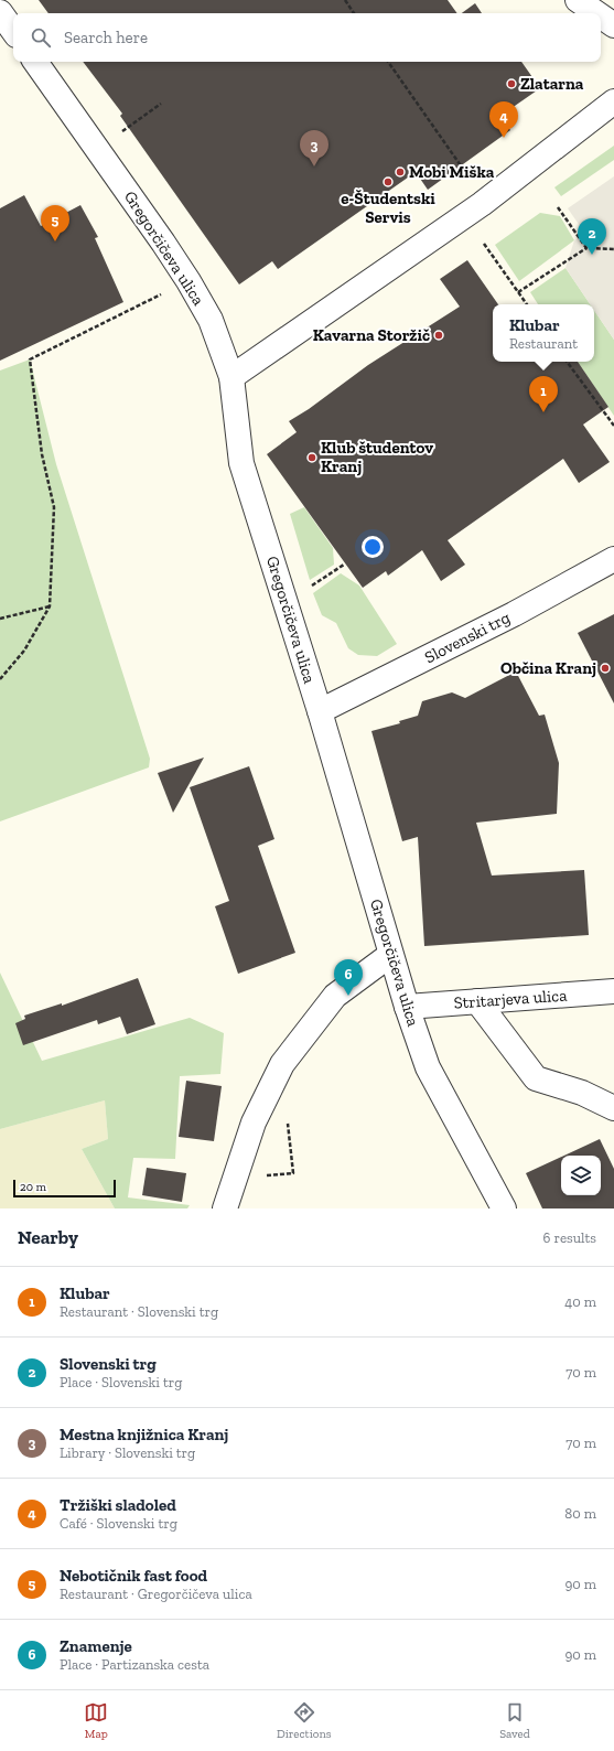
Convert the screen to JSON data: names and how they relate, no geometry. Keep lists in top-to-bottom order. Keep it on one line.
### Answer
{"streets":{"street":["Gregorčičeva ulica","Slovenski trg","Stritarjeva ulica"]},"crossings":[["Gregorčičeva ulica","Slovenski trg"],["Gregorčičeva ulica","Stritarjeva ulica"]],"places":["Zlatarna","Mobi Miška","e-Študentski Servis","Kavarna Storžič","Klub študentov Kranj","Občina Kranj"],"scale_bar":"20 m","page":{"search":"Search here","pins":["4","3","5","2","1","6"],"popup":["Klubar","Restaurant"],"scale":"20 m","heading":["Nearby","6 results"],"list":[{"mark":"1","name":"Klubar","note":"Restaurant · Slovenski trg","value":"40 m"},{"mark":"2","name":"Slovenski trg","note":"Place · Slovenski trg","value":"70 m"},{"mark":"3","name":"Mestna knjižnica Kranj","note":"Library · Slovenski trg","value":"70 m"},{"mark":"4","name":"Tržiški sladoled","note":"Café · Slovenski trg","value":"80 m"},{"mark":"5","name":"Nebotičnik fast food","note":"Restaurant · Gregorčičeva ulica","value":"90 m"},{"mark":"6","name":"Znamenje","note":"Place · Partizanska cesta","value":"90 m"}],"nav":["Map","Directions","Saved"]}}
